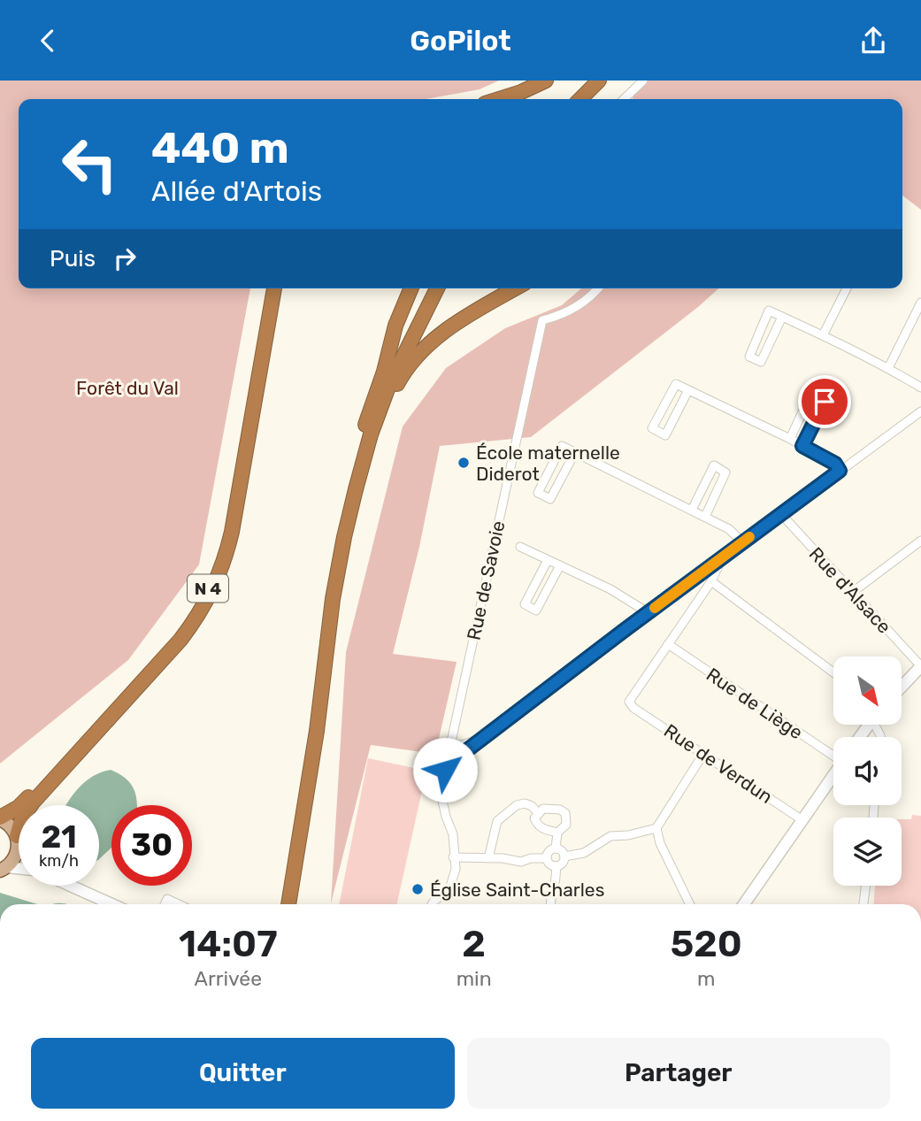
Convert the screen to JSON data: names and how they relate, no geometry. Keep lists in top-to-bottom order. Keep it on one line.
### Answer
{"streets":{"highway":["N 4"],"street":["Rue de Savoie","Rue d'Alsace","Rue de Liège","Rue de Verdun"]},"crossings":[["Rue de Liège","Rue de Verdun"]],"parks":["Forêt du Val"],"places":["École maternelle Diderot","Église Saint-Charles"],"north":"bottom right","page":{"header":"GoPilot","turn":["440 m","Allée d'Artois"],"then":"Puis","speed":"21 km/h","limit":"30","eta":["14:07","Arrivée","2","min","520","m"],"buttons":["Quitter","Partager"]}}
